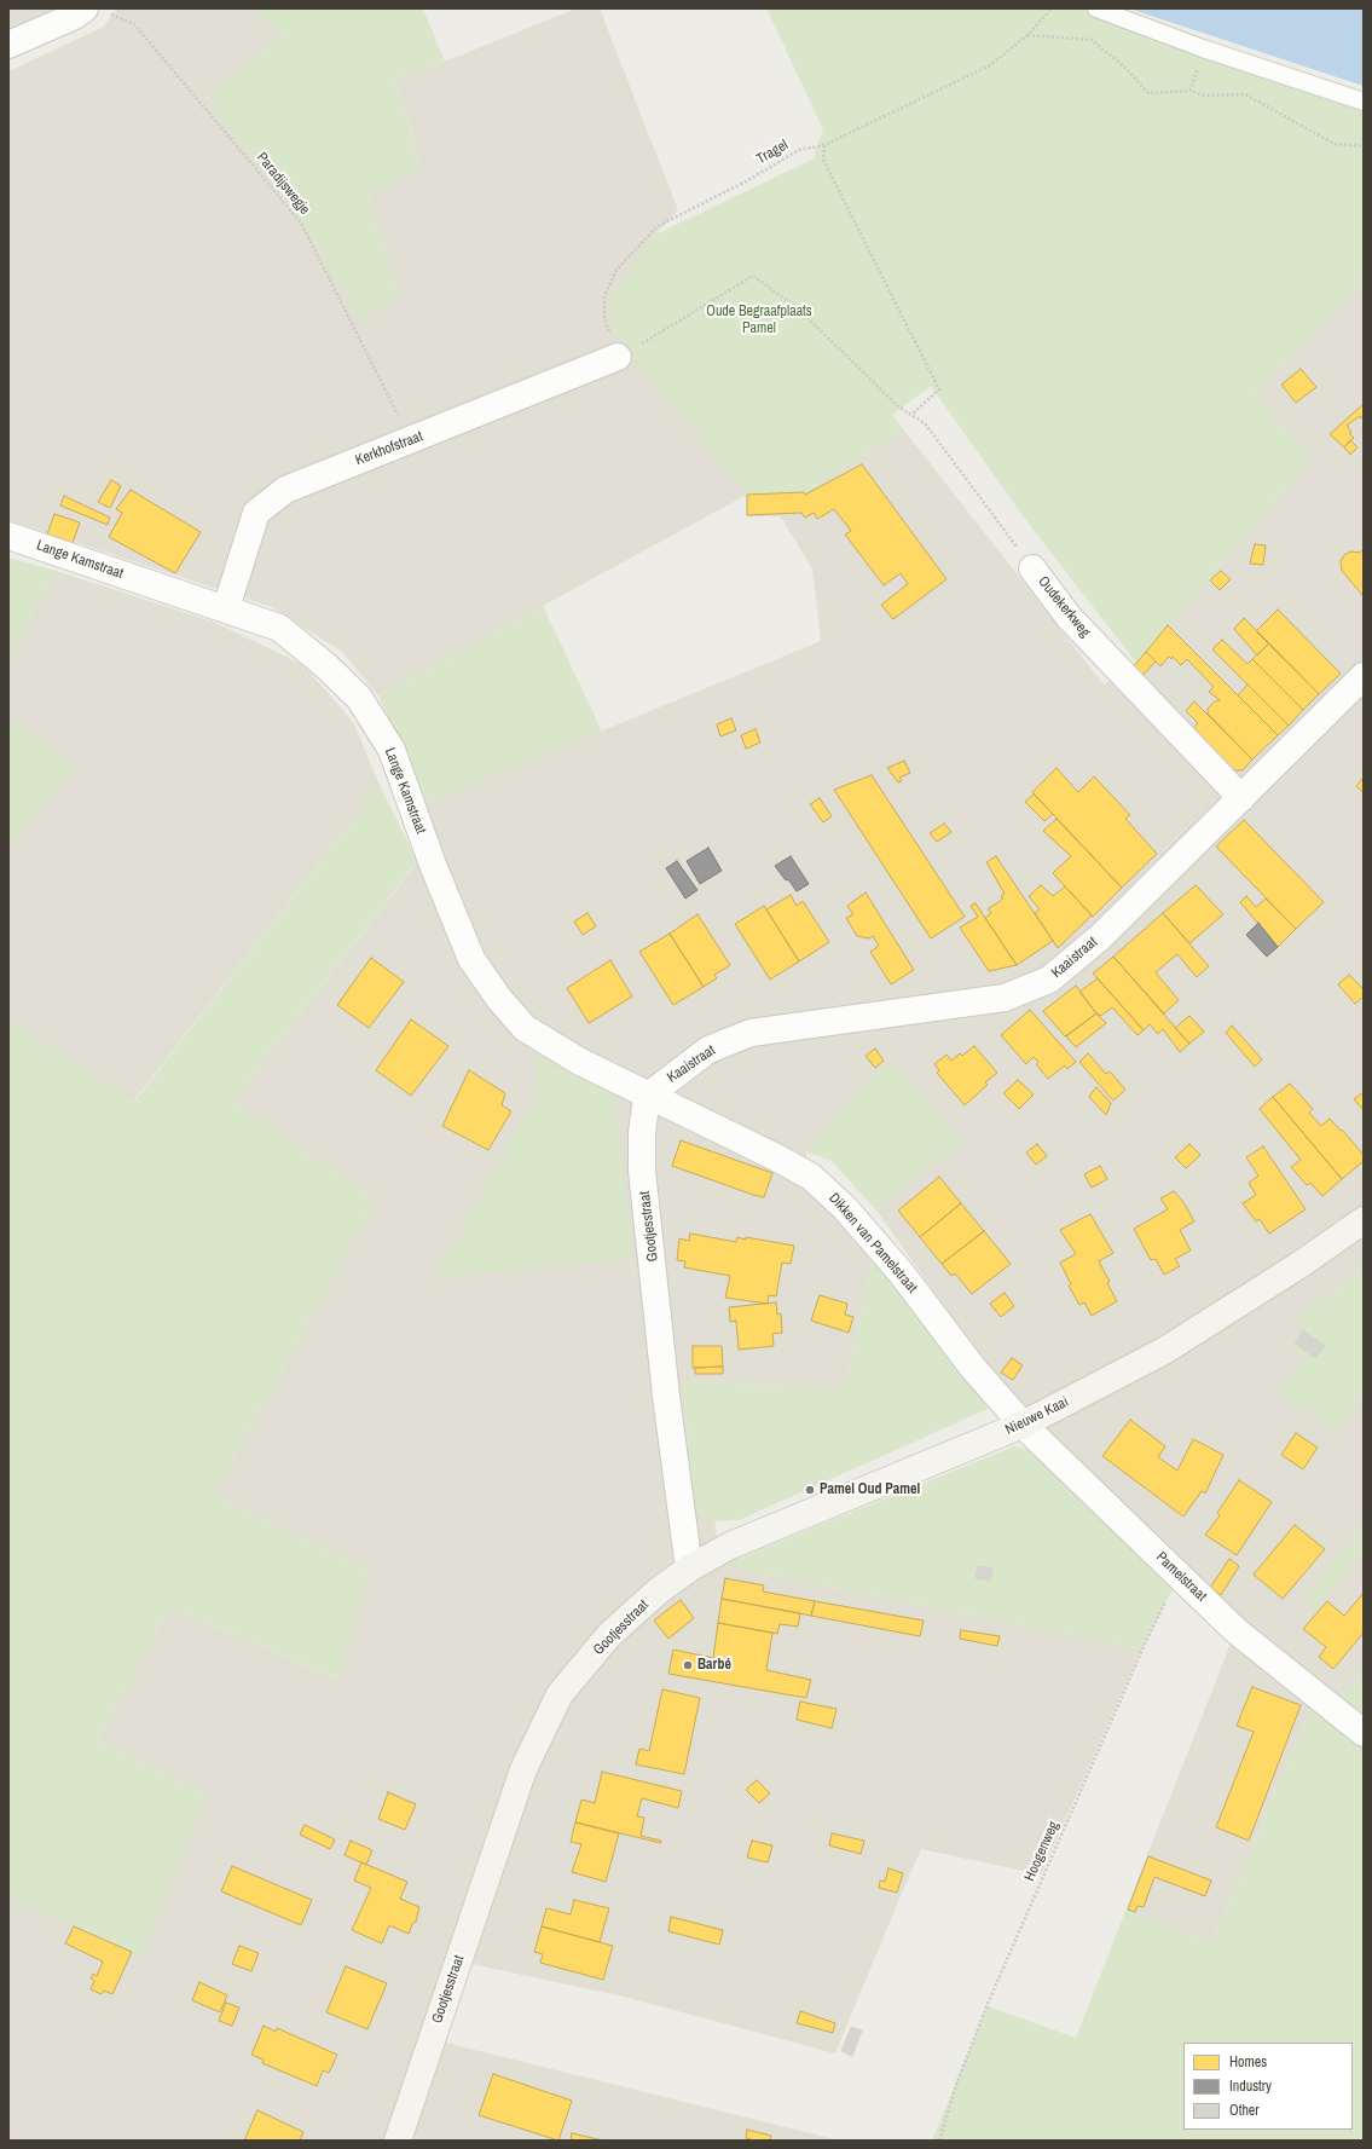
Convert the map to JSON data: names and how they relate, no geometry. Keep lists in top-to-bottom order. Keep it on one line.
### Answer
{"streets":{"main road":["Gootjesstraat","Nieuwe Kaai"],"street":["Kerkhofstraat","Lange Kamstraat","Oudekerkweg","Kaaistraat","Dikken van Pamelstraat","Pamelstraat"],"path":["Tragel","Paradijswegje","Hoogenweg"]},"crossings":[["Tragel","Kerkhofstraat"],["Tragel","Oudekerkweg"],["Paradijswegje","Kerkhofstraat"],["Kerkhofstraat","Lange Kamstraat"],["Kerkhofstraat","Oudekerkweg"],["Lange Kamstraat","Kaaistraat"],["Lange Kamstraat","Gootjesstraat"],["Lange Kamstraat","Dikken van Pamelstraat"],["Oudekerkweg","Kaaistraat"],["Kaaistraat","Gootjesstraat"],["Kaaistraat","Dikken van Pamelstraat"],["Gootjesstraat","Dikken van Pamelstraat"],["Gootjesstraat","Nieuwe Kaai"],["Dikken van Pamelstraat","Nieuwe Kaai"],["Dikken van Pamelstraat","Pamelstraat"],["Nieuwe Kaai","Pamelstraat"],["Pamelstraat","Hoogenweg"]],"parks":["Oude Begraafplaats Pamel"],"places":["Pamel Oud Pamel","Barbé"],"legend":["Homes","Industry","Other"]}
